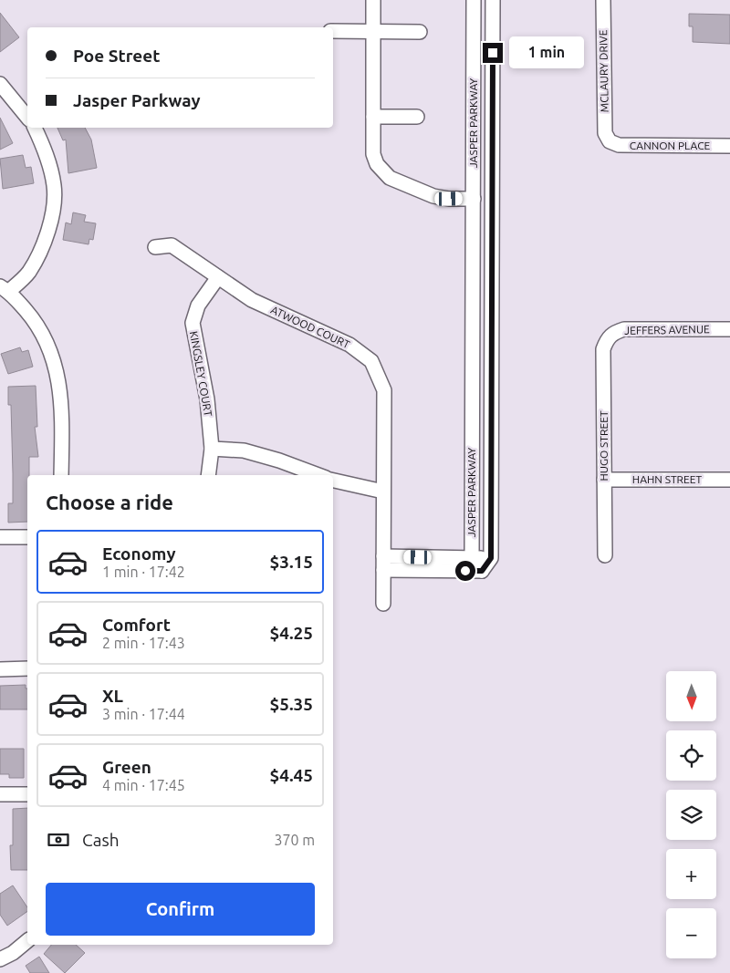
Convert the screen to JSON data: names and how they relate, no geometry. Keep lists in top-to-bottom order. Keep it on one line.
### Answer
{"streets":{"street":["MCLAURY DRIVE","JASPER PARKWAY","CANNON PLACE","ATWOOD COURT","JEFFERS AVENUE","KINGSLEY COURT","HUGO STREET","HAHN STREET"]},"crossings":[["MCLAURY DRIVE","CANNON PLACE"],["ATWOOD COURT","KINGSLEY COURT"],["JEFFERS AVENUE","HUGO STREET"],["HUGO STREET","HAHN STREET"]],"north":"bottom","page":{"banner":["Poe Street","Jasper Parkway"],"bubble":"1 min","heading":"Choose a ride","list":[{"name":"Economy","note":"1 min · 17:42","value":"$3.15"},{"name":"Comfort","note":"2 min · 17:43","value":"$4.25"},{"name":"XL","note":"3 min · 17:44","value":"$5.35"},{"name":"Green","note":"4 min · 17:45","value":"$4.45"}],"map_buttons":["+","−"],"pay":["Cash","370 m"],"buttons":"Confirm"}}
